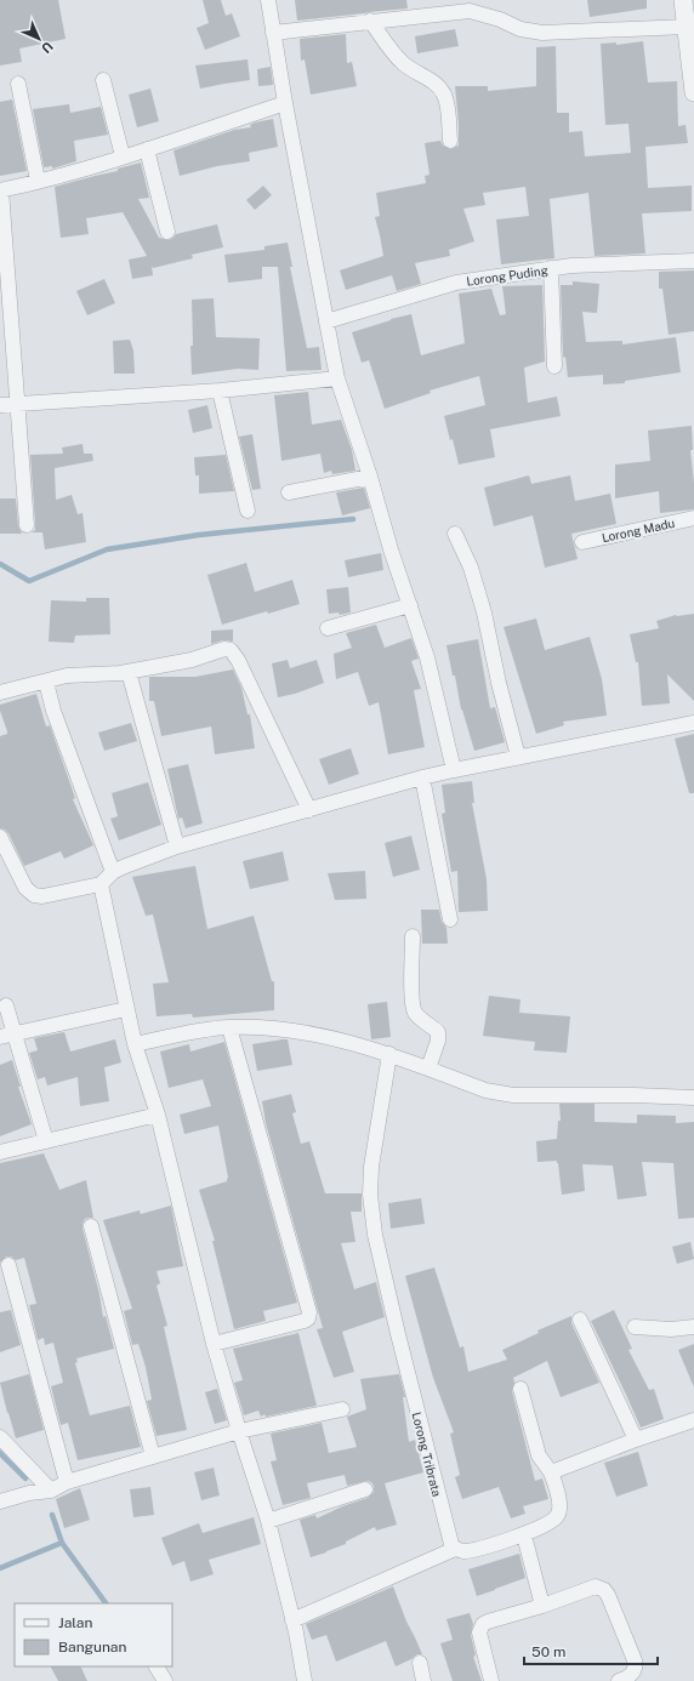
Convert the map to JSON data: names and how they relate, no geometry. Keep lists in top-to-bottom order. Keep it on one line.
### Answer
{"streets":{"street":["Lorong Puding","Lorong Madu","Lorong Tribrata"]},"legend":["Jalan","Bangunan"],"scale_bar":"50 m","north":"bottom right"}
